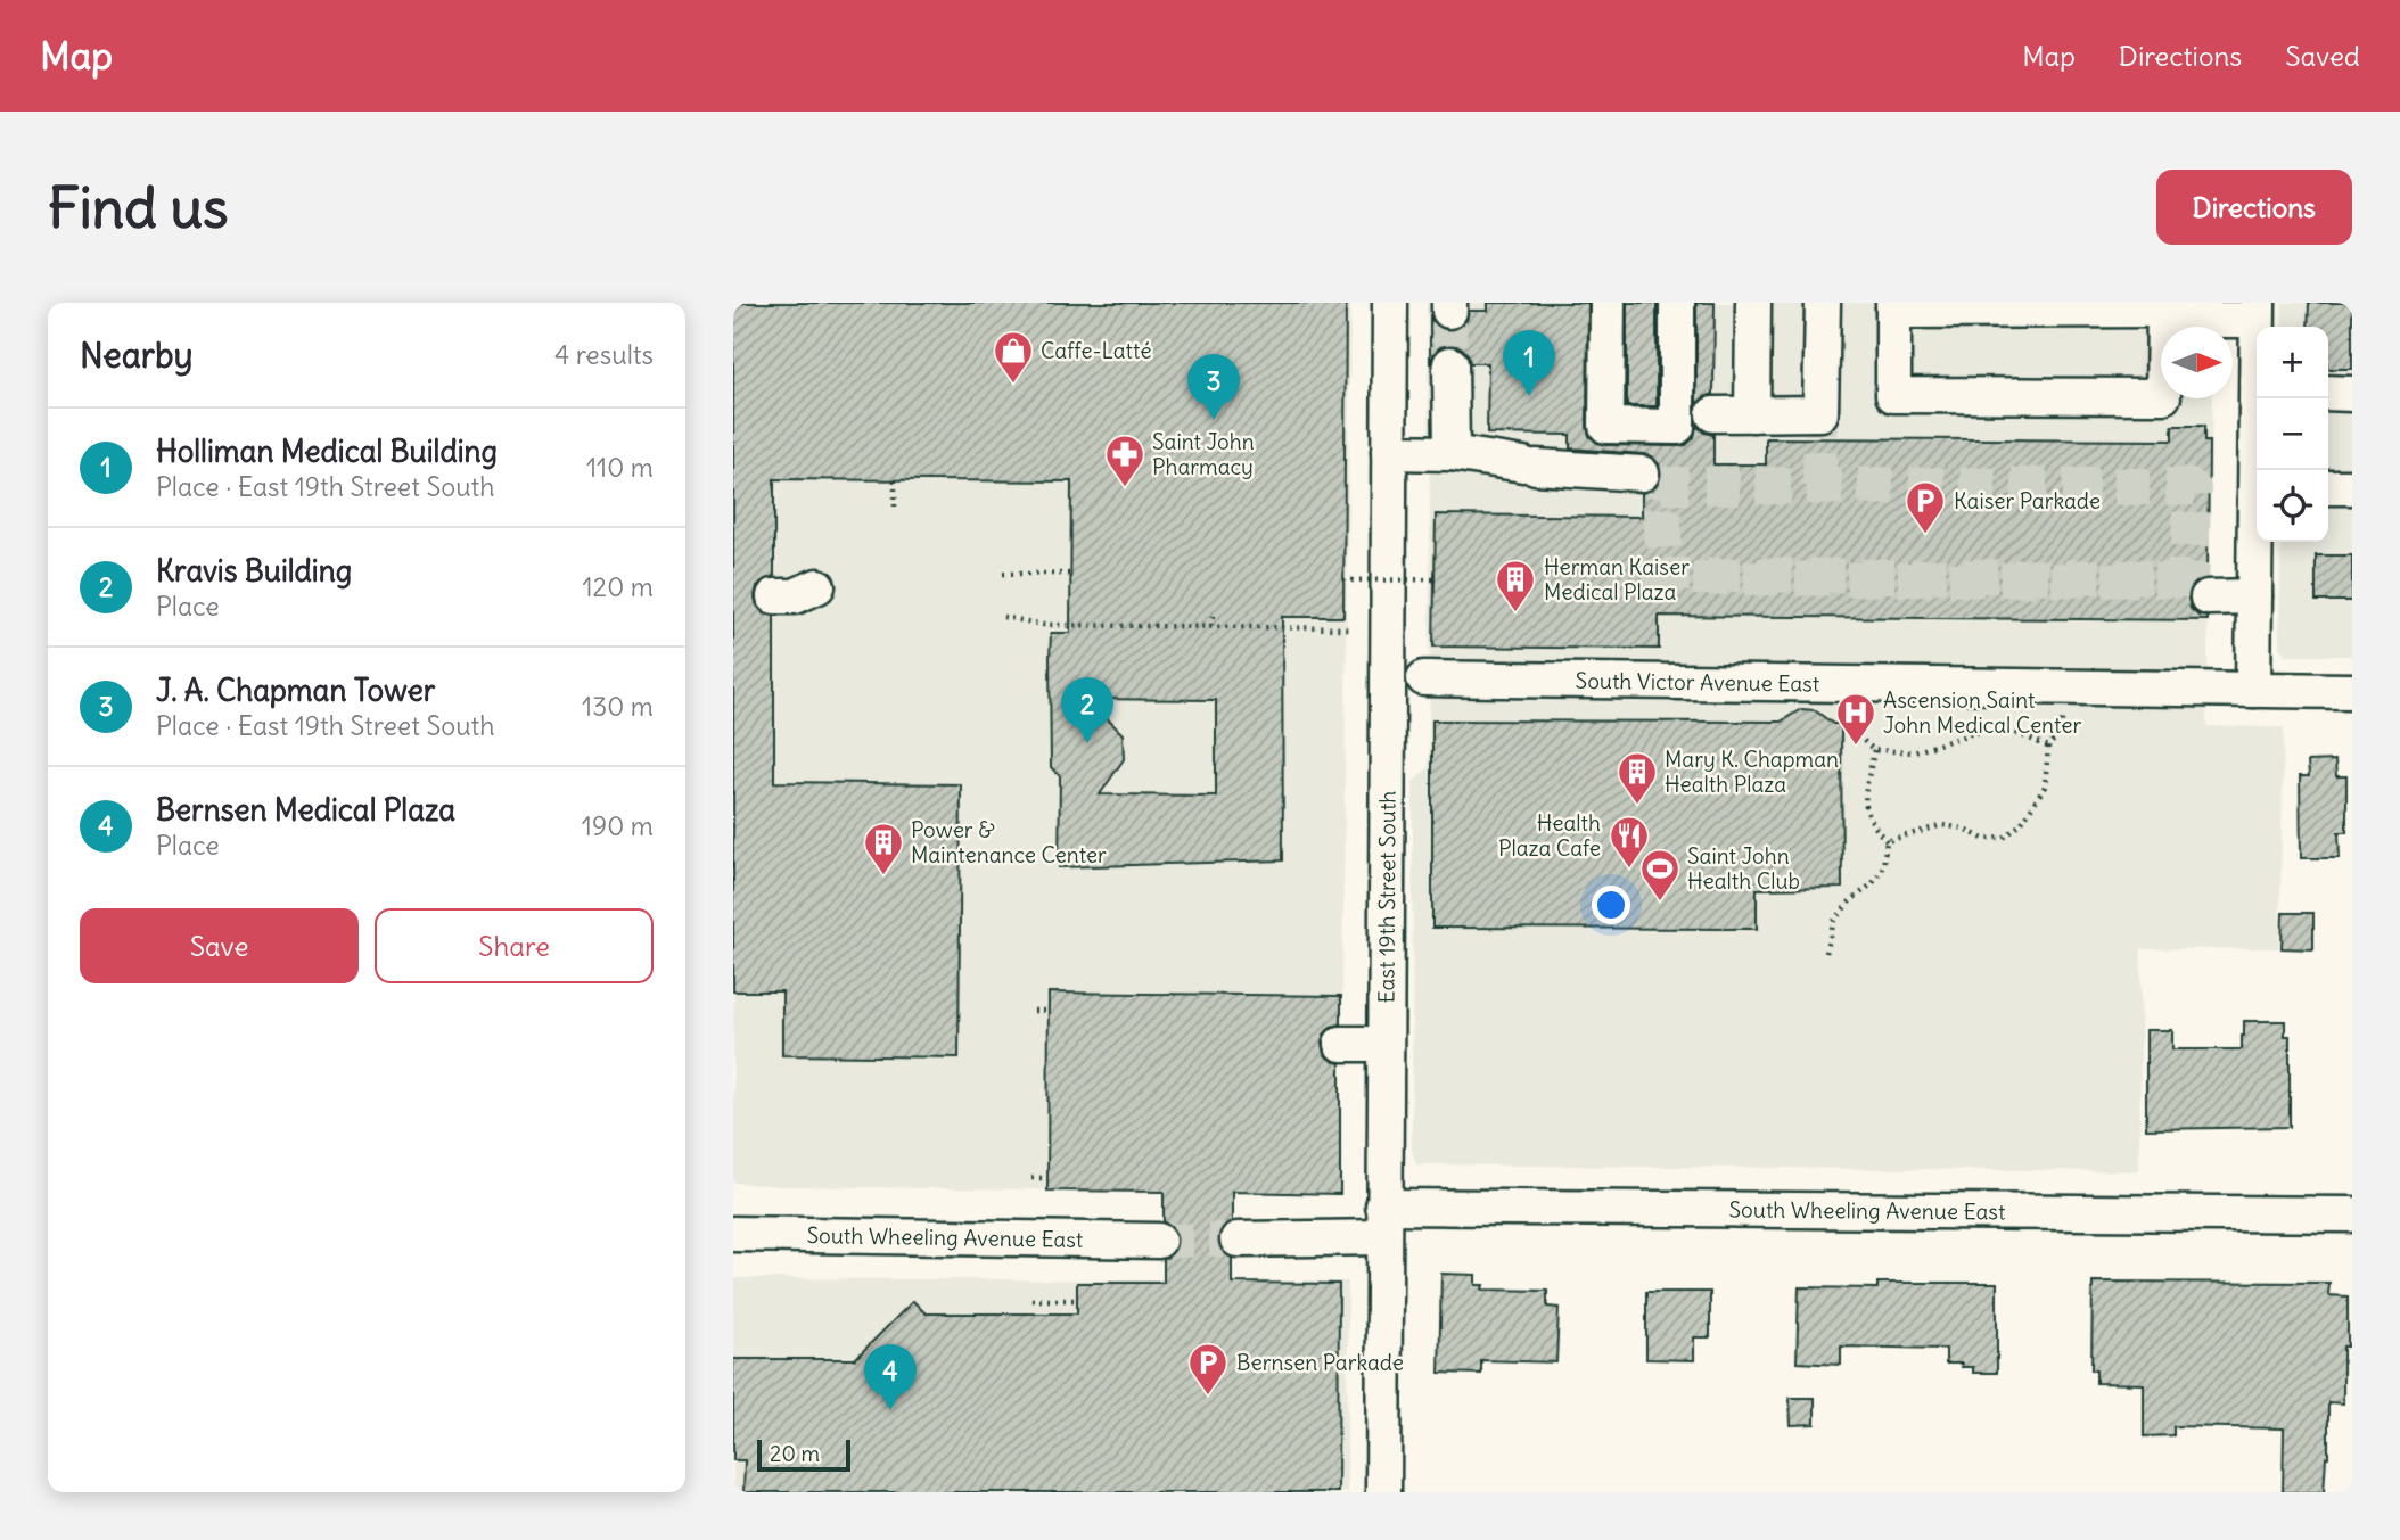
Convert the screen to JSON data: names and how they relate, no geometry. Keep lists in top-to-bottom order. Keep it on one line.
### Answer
{"streets":{"street":["South Victor Avenue East","East 19th Street South","South Wheeling Avenue East"]},"crossings":[["East 19th Street South","South Wheeling Avenue East"]],"places":{"shop":["Caffe-Latté"],"pharmacy":["Saint John Pharmacy"],"parking":["Kaiser Parkade","Bernsen Parkade"],"building":["Herman Kaiser Medical Plaza","Mary K. Chapman Health Plaza","Power & Maintenance Center"],"hospital":["Ascension Saint John Medical Center"],"restaurant":["Health Plaza Cafe"],"sports":["Saint John Health Club"]},"scale_bar":"20 m","north":"right","page":{"header":"Map","nav":["Map","Directions","Saved"],"buttons":["Directions",["Save","Share"]],"title":"Find us","heading":["Nearby","4 results"],"map_buttons":["+","−"],"pins":["1","3","2","4"],"list":[{"mark":"1","name":"Holliman Medical Building","note":"Place · East 19th Street South","value":"110 m"},{"mark":"2","name":"Kravis Building","note":"Place","value":"120 m"},{"mark":"3","name":"J. A. Chapman Tower","note":"Place · East 19th Street South","value":"130 m"},{"mark":"4","name":"Bernsen Medical Plaza","note":"Place","value":"190 m"}],"scale":"20 m"}}
